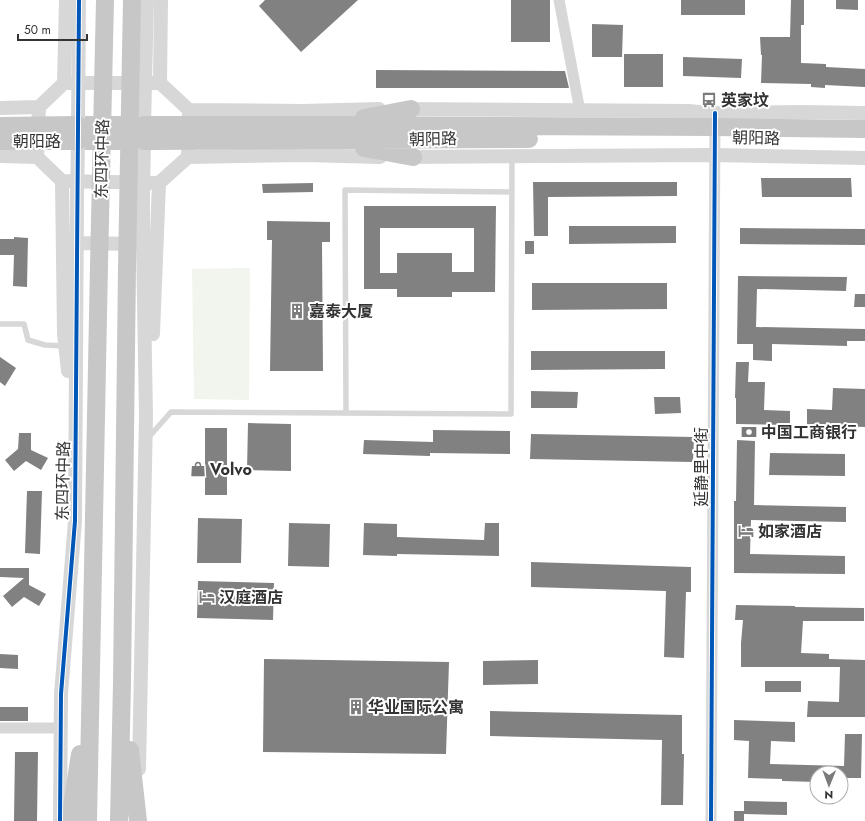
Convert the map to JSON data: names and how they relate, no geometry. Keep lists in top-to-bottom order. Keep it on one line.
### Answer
{"streets":{"highway":["朝阳路","东四环中路"],"street":["延静里中街"]},"crossings":[["朝阳路","东四环中路"],["朝阳路","延静里中街"]],"places":{"bus stop":["英家坟"],"building":["嘉泰大厦","华业国际公寓"],"bank":["中国工商银行"],"shop":["Volvo"],"hotel":["如家酒店","汉庭酒店"]},"scale_bar":"50 m","north":"bottom"}
